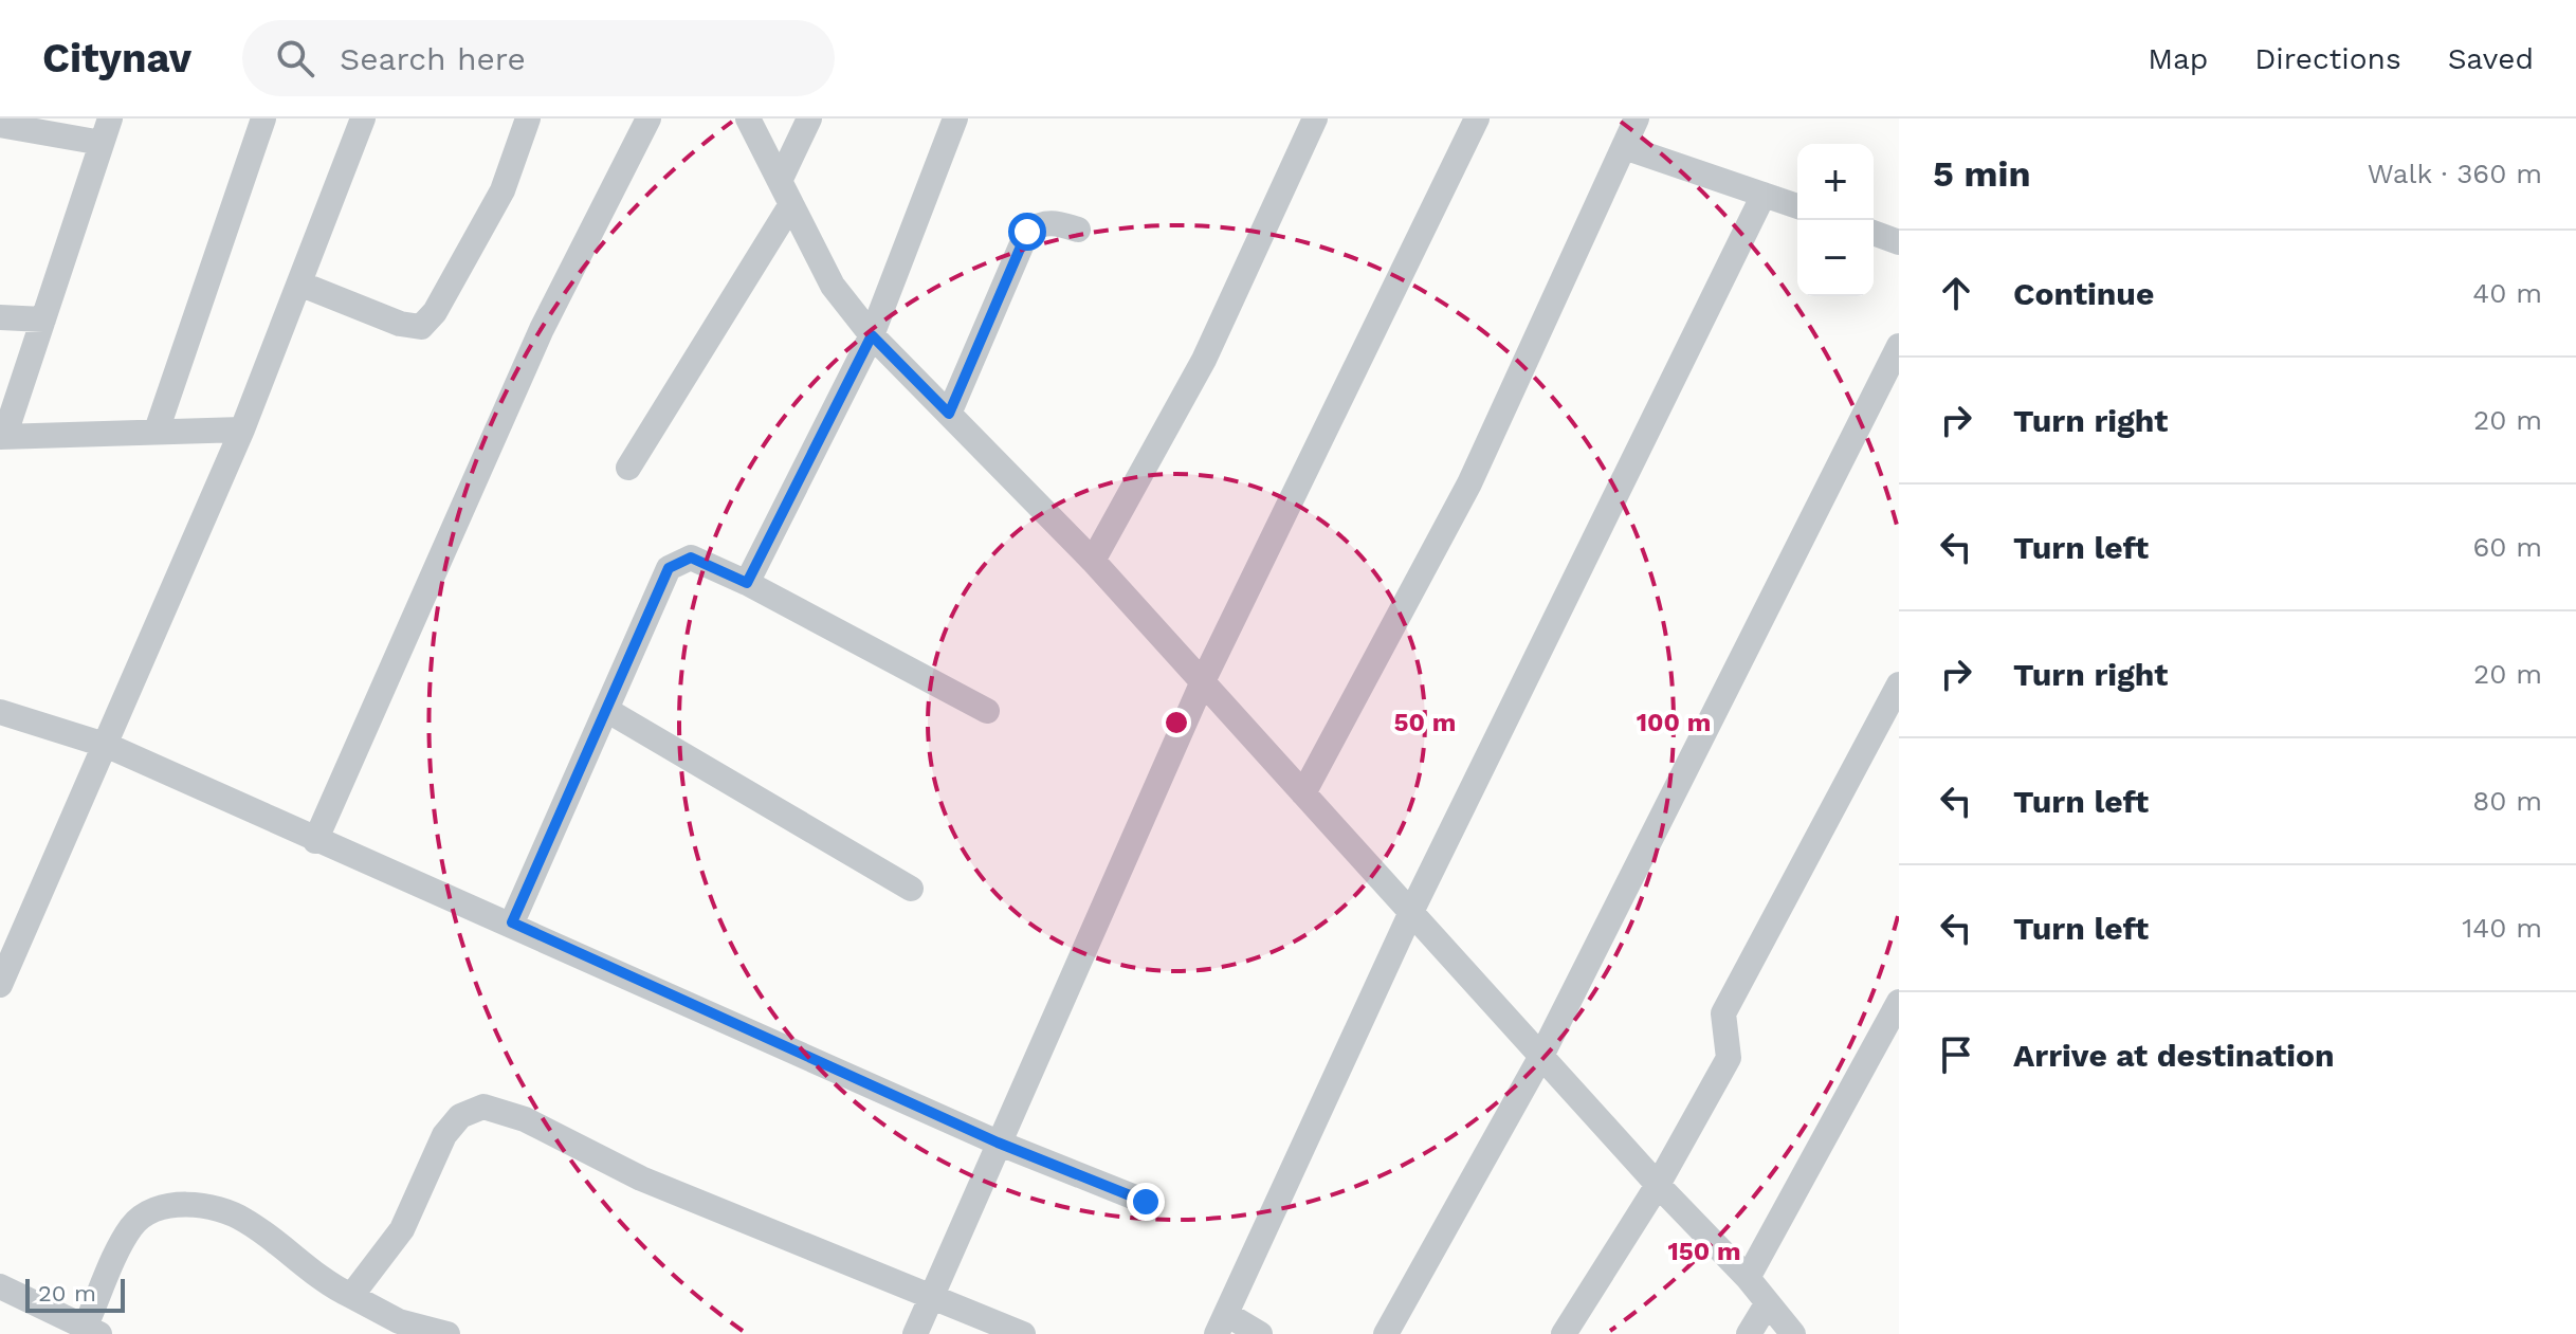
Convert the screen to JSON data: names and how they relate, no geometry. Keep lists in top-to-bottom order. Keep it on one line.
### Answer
{"scale_bar":"20 m","page":{"header":"Citynav","search":"Search here","nav":["Map","Directions","Saved"],"heading":["5 min","Walk · 360 m"],"map_buttons":["+","−"],"list":[["Continue","40 m"],["Turn right","20 m"],["Turn left","60 m"],["Turn right","20 m"],["Turn left","80 m"],["Turn left","140 m"],"Arrive at destination"],"scale":"20 m"},"rings":["50 m","100 m","150 m"]}
